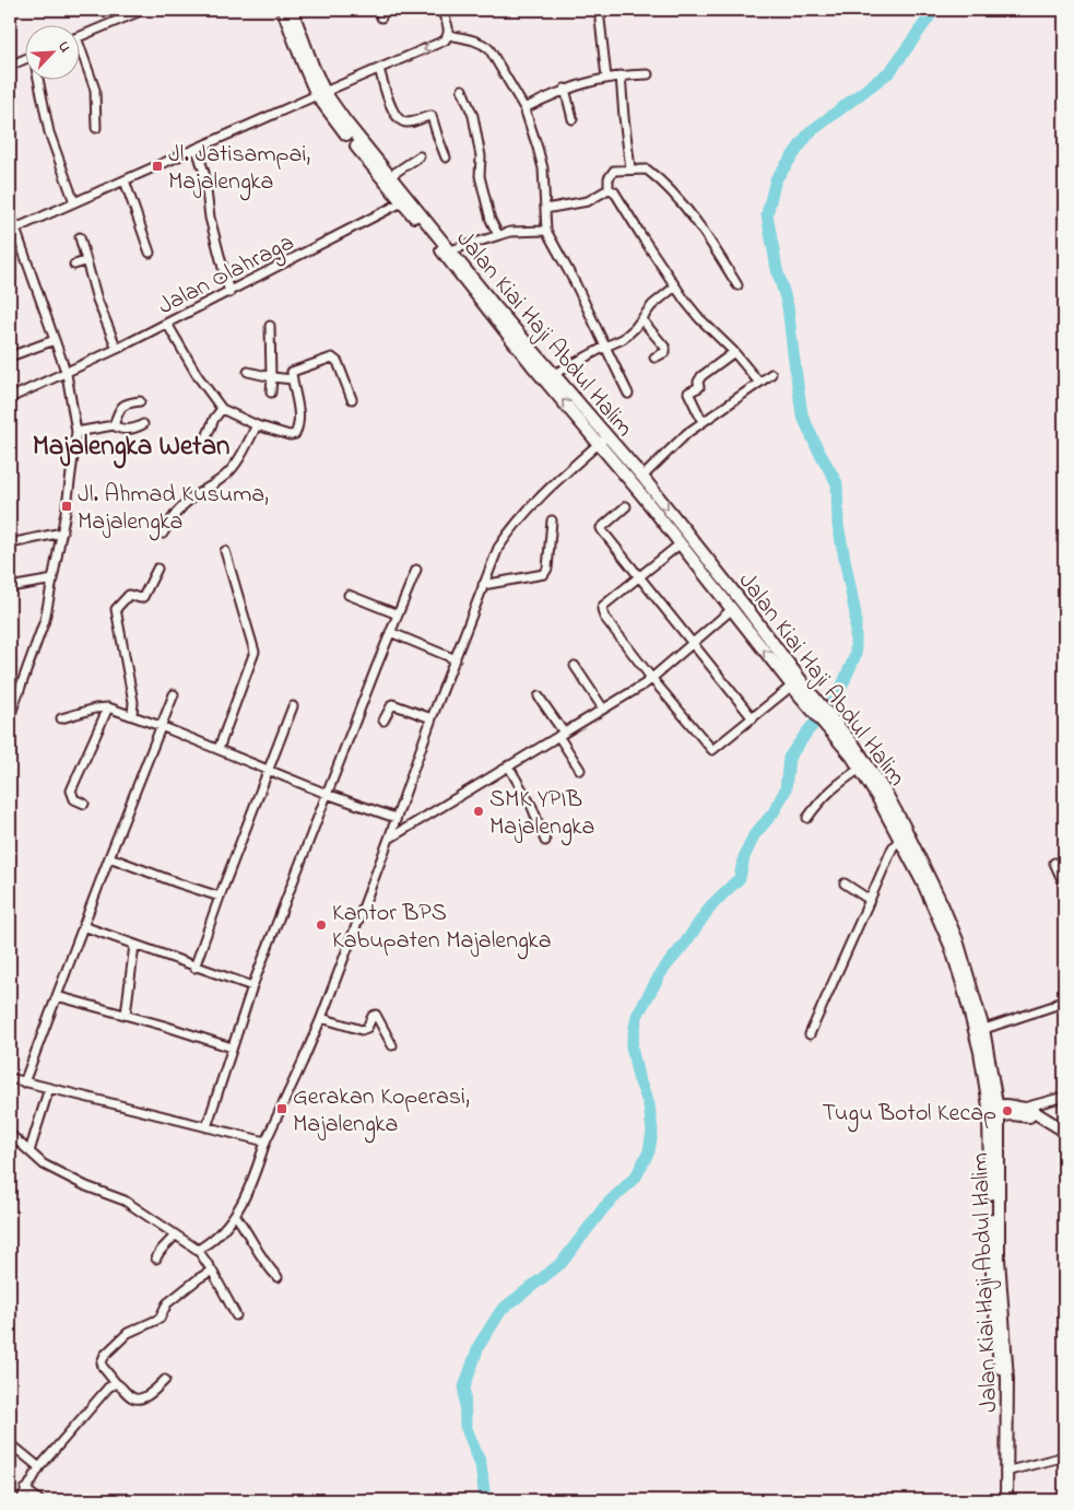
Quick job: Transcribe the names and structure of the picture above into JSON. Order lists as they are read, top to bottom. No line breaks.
{"streets":{"main road":["Jalan Kiai Haji Abdul Halim"],"street":["Jalan Olahraga"]},"crossings":[["Jalan Olahraga","Jalan Kiai Haji Abdul Halim"]],"districts":["Majalengka Wetan"],"places":{"transit":["Jl. Jatisampai, Majalengka","Jl. Ahmad Kusuma, Majalengka","Gerakan Koperasi, Majalengka"],"other":["SMK YPIB Majalengka","Kantor BPS Kabupaten Majalengka","Tugu Botol Kecap"]},"north":"top right"}
